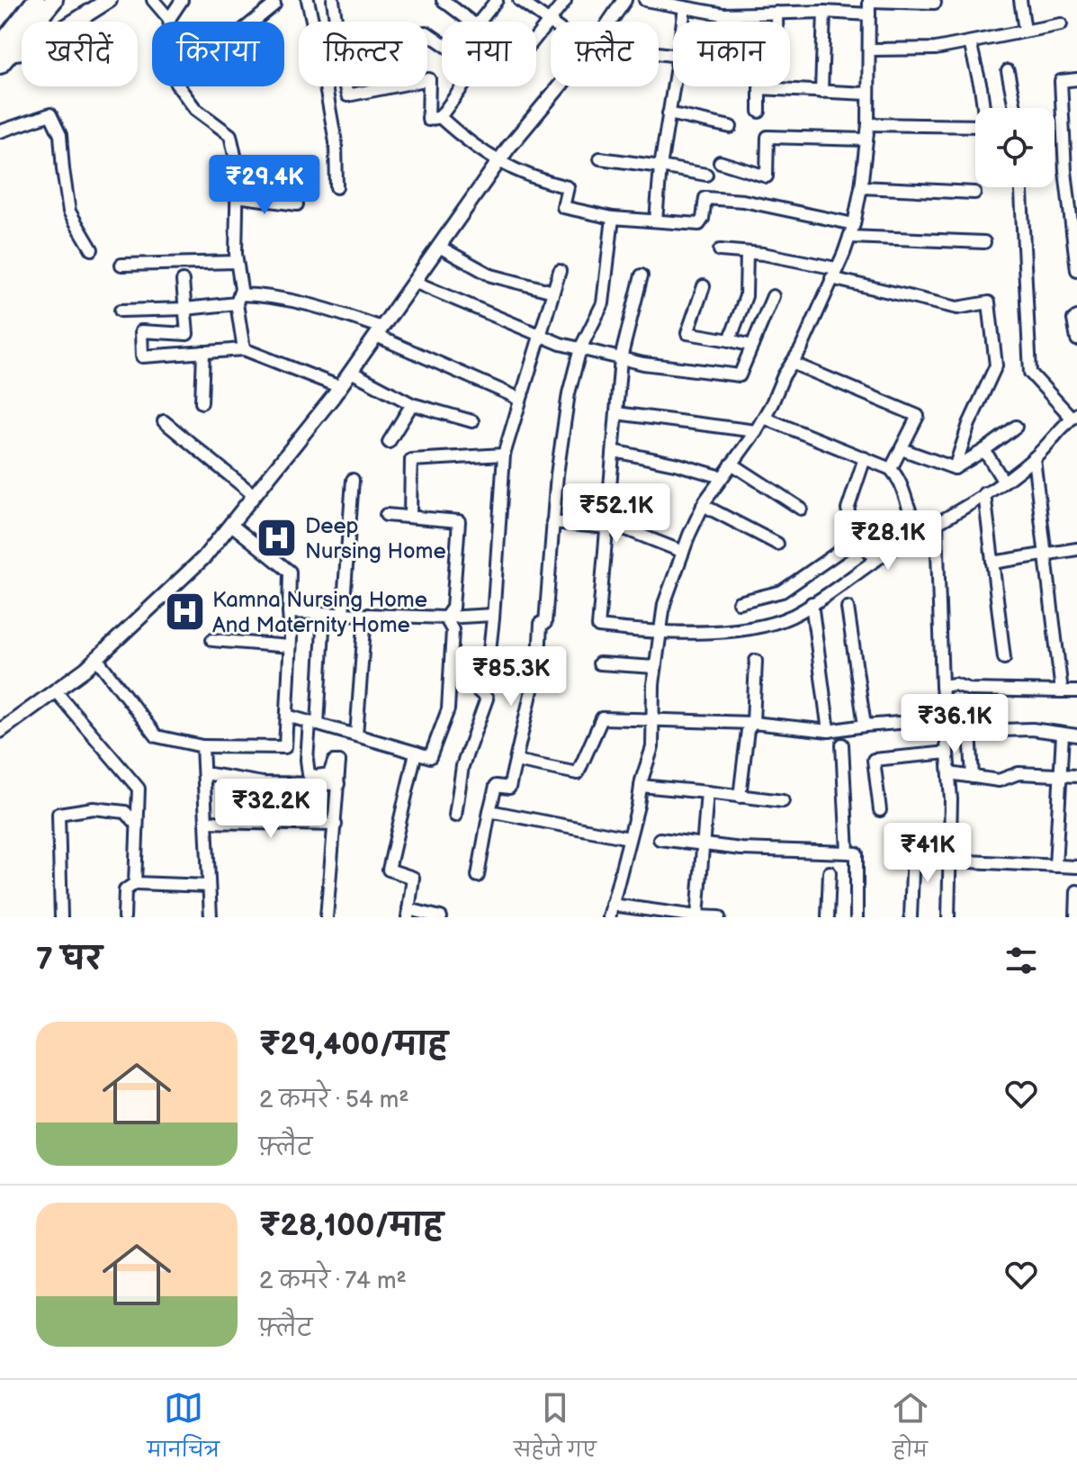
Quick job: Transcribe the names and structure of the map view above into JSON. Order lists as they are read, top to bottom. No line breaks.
{"places":{"hospital":["Deep Nursing Home","Kamna Nursing Home And Maternity Home"]},"page":{"chip":["खरीदें","किराया","फ़िल्टर","नया","फ़्लैट","मकान"],"price":["₹29.4K","₹52.1K","₹28.1K","₹85.3K","₹36.1K","₹32.2K","₹41K"],"heading":"7 घर","list":[{"name":"₹29,400/माह","note":"2 कमरे · 54 m² · फ़्लैट"},{"name":"₹28,100/माह","note":"2 कमरे · 74 m² · फ़्लैट"}],"tabs":["मानचित्र","सहेजे गए","होम"]}}
